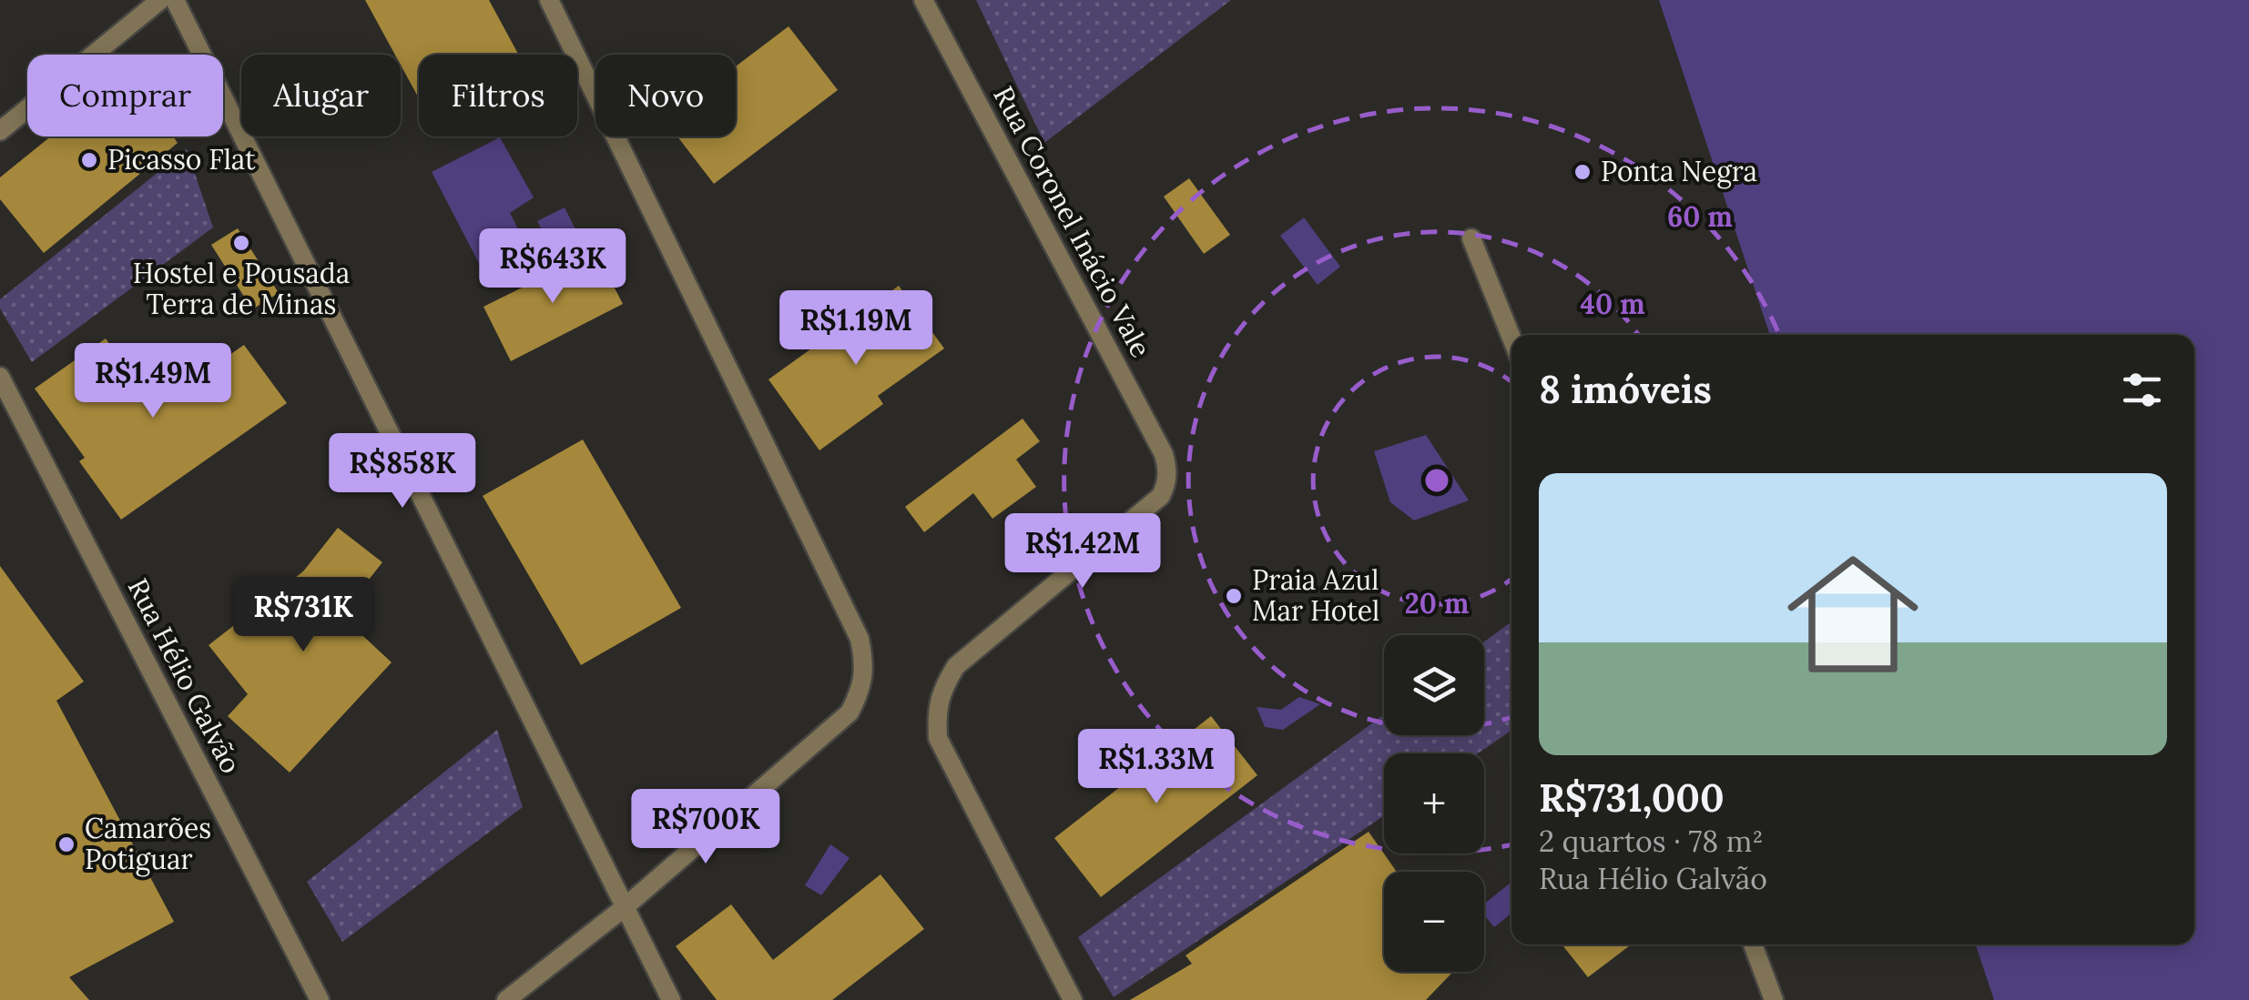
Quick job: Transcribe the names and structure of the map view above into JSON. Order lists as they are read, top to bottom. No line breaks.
{"streets":{"street":["Rua Coronel Inácio Vale","Rua Hélio Galvão"]},"places":["Picasso Flat","Ponta Negra","Hostel e Pousada Terra de Minas","Praia Azul Mar Hotel","Camarões Potiguar"],"page":{"chip":["Comprar","Alugar","Filtros","Novo"],"price":["R$643K","R$1.19M","R$1.49M","R$858K","R$1.42M","R$731K","R$1.33M","R$700K"],"heading":"8 imóveis","list":[{"name":"R$731,000","note":"2 quartos · 78 m² · Rua Hélio Galvão"}],"map_buttons":["+","−"]},"rings":["60 m","40 m","20 m"]}
